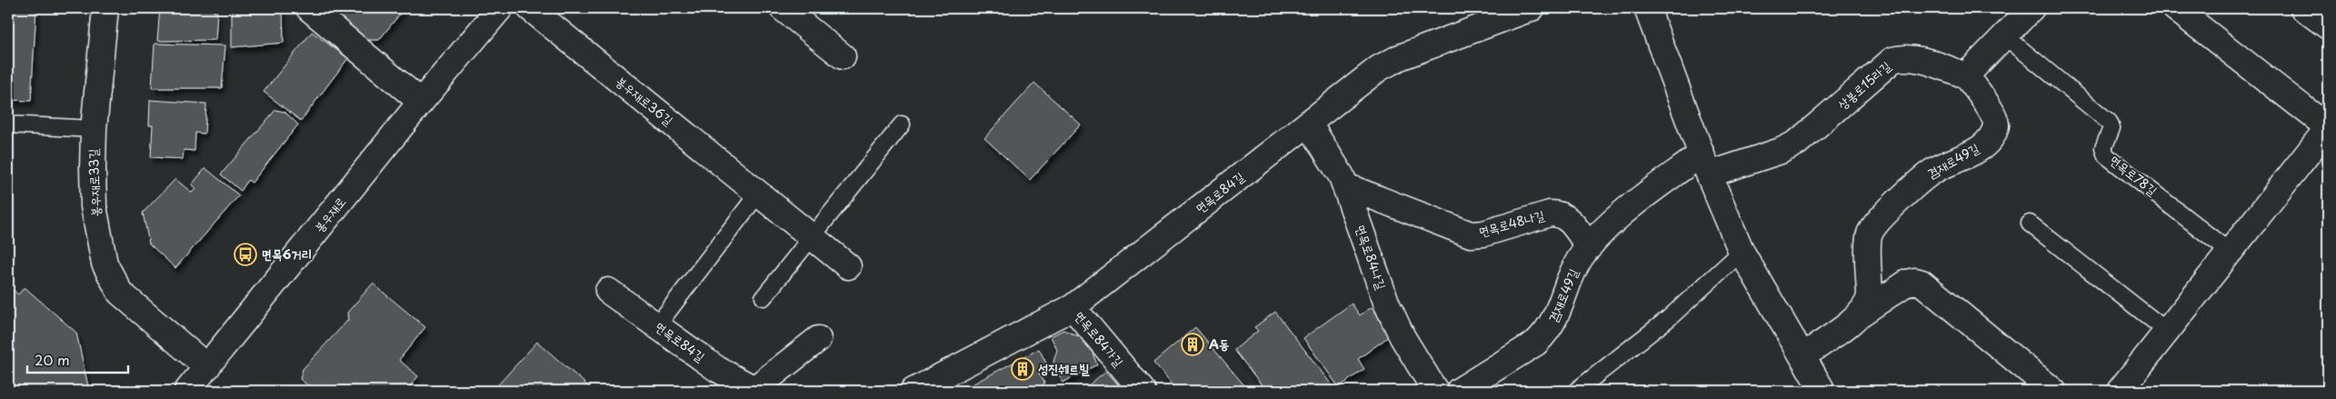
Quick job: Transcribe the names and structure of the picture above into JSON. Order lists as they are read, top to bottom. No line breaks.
{"streets":{"street":["상봉로15라길","봉우재로36길","겸재로49길","봉우재로33길","면목로84길","봉우재로","면목로48나길","면목로84나길","면목로84가길"],"lane":["면목로78길"]},"crossings":[["상봉로15라길","겸재로49길"],["겸재로49길","면목로48나길"],["봉우재로33길","봉우재로"],["면목로84길","면목로84나길"],["면목로84길","면목로84가길"],["면목로48나길","면목로84나길"]],"places":{"bus stop":["면목6거리"],"building":["A동","성진쉐르빌"]},"scale_bar":"20 m"}
